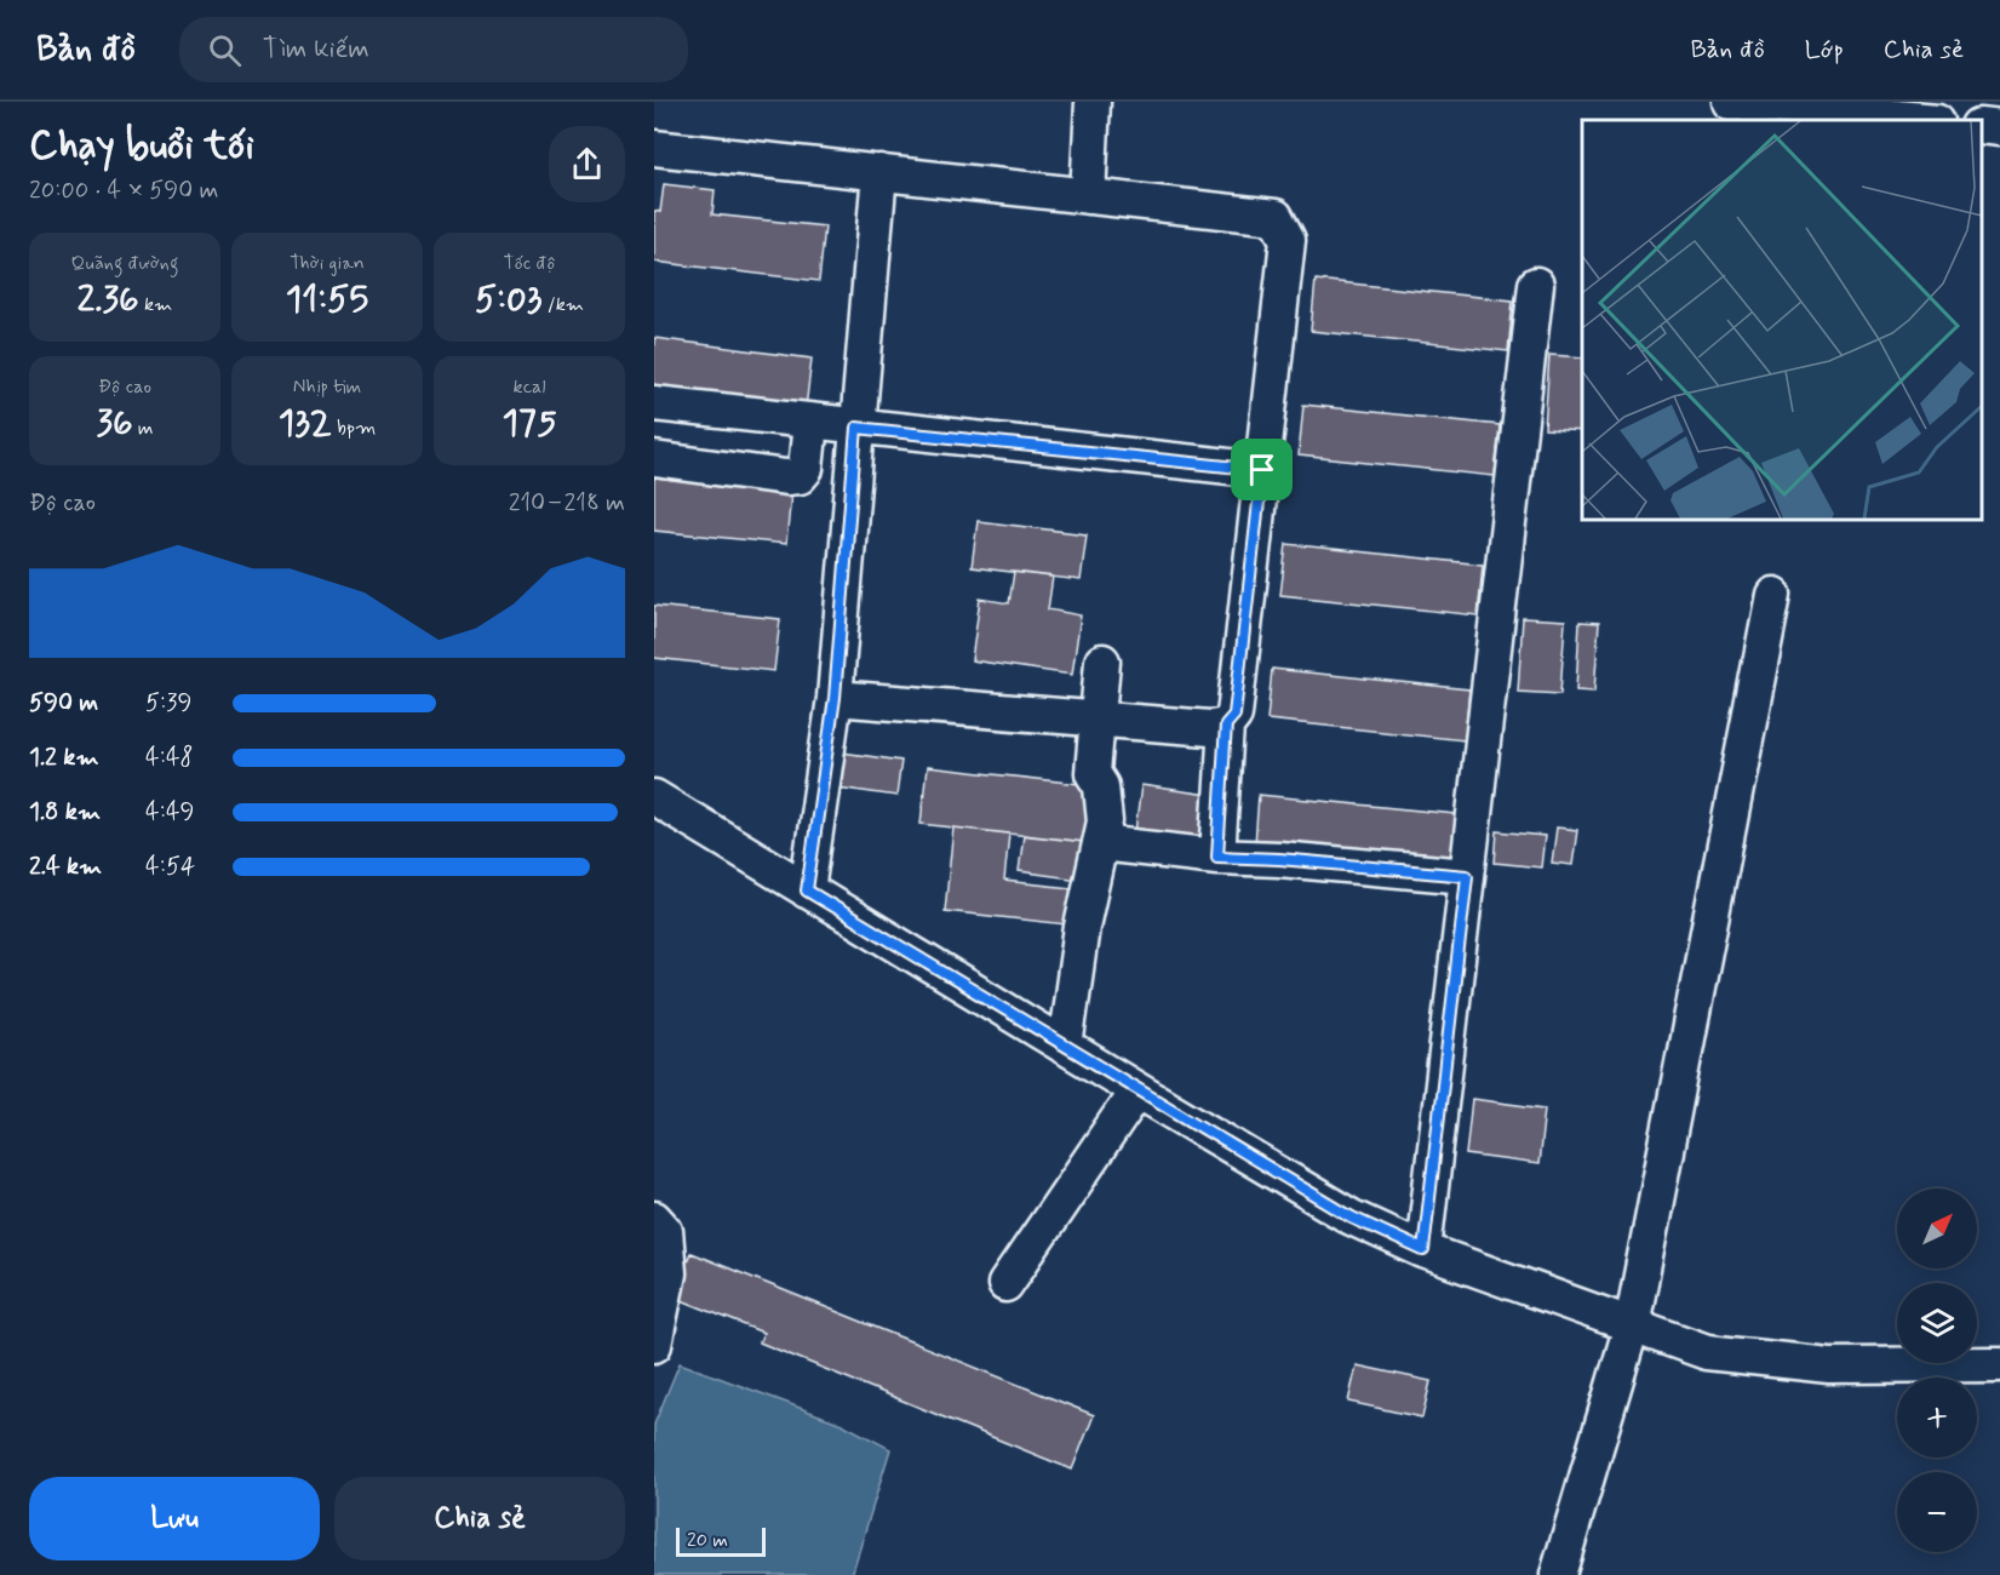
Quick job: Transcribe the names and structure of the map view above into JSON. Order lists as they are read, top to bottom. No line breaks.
{"scale_bar":"20 m","north":"top right","page":{"header":"Bản đồ","search":"Tìm kiếm","nav":["Bản đồ","Lớp","Chia sẻ"],"heading":["Chạy buổi tối","20:00 · 4 × 590 m"],"stats":[["Quãng đường","2.36 km"],["Thời gian","11:55"],["Tốc độ","5:03 /km"],["Độ cao","36 m"],["Nhịp tim","132 bpm"],["kcal","175"]],"chart":["Độ cao","210–218 m"],"list":[{"name":"590 m","note":"5:39"},{"name":"1.2 km","note":"4:48"},{"name":"1.8 km","note":"4:49"},{"name":"2.4 km","note":"4:54"}],"map_buttons":["+","−"],"buttons":["Lưu","Chia sẻ"],"scale":"20 m"}}
